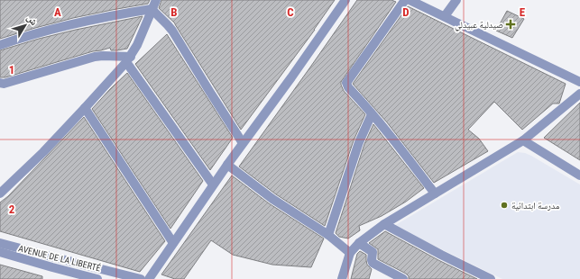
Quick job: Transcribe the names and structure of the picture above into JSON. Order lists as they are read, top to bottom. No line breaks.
{"streets":{"street":["AVENUE DE LA LIBERTÉ"]},"places":{"health":["صيدلية عبيدلي"],"other":["مدرسة ابتدائية"]},"north":"top right","grid":{"columns":["A","B","C","D","E"],"rows":["1","2"]}}
